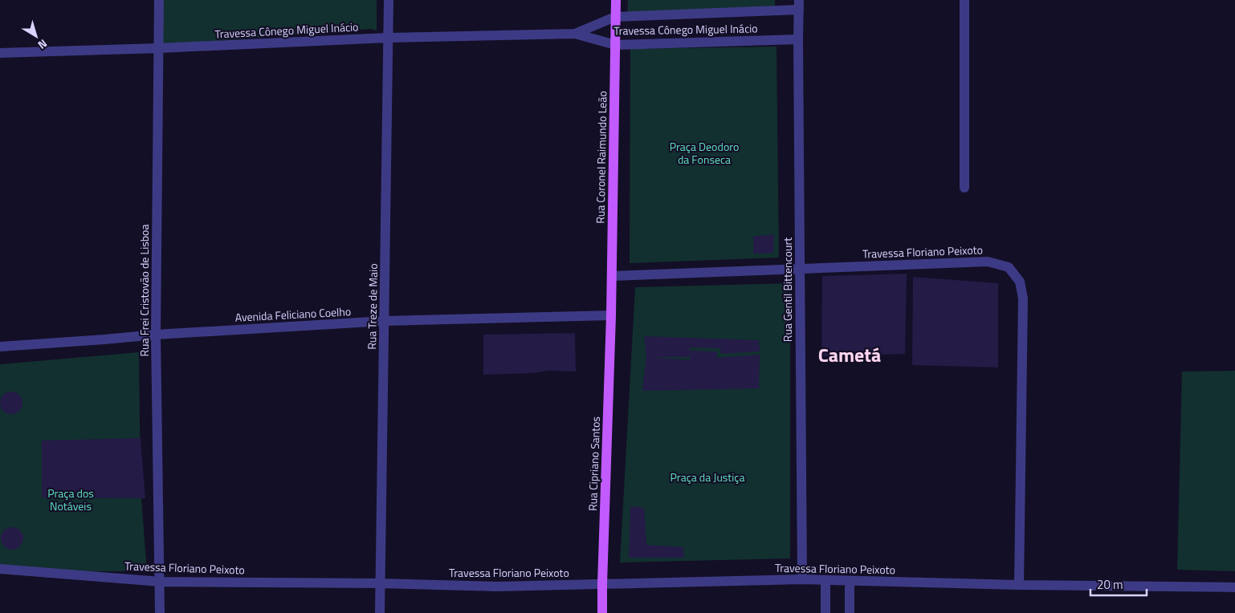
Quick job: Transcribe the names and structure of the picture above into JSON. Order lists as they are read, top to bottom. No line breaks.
{"streets":{"main road":["Rua Coronel Raimundo Leão","Rua Cipriano Santos"],"street":["Travessa Cônego Miguel Inácio","Travessa Floriano Peixoto","Rua Gentil Bittencourt","Rua Frei Cristovão de Lisboa","Rua Treze de Maio","Avenida Feliciano Coelho"]},"crossings":[["Travessa Cônego Miguel Inácio","Rua Coronel Raimundo Leão"],["Travessa Cônego Miguel Inácio","Rua Gentil Bittencourt"],["Travessa Cônego Miguel Inácio","Rua Frei Cristovão de Lisboa"],["Travessa Cônego Miguel Inácio","Rua Treze de Maio"],["Rua Coronel Raimundo Leão","Travessa Floriano Peixoto"],["Rua Coronel Raimundo Leão","Avenida Feliciano Coelho"],["Rua Coronel Raimundo Leão","Rua Cipriano Santos"],["Travessa Floriano Peixoto","Rua Gentil Bittencourt"],["Travessa Floriano Peixoto","Rua Frei Cristovão de Lisboa"],["Travessa Floriano Peixoto","Rua Treze de Maio"],["Travessa Floriano Peixoto","Rua Cipriano Santos"],["Rua Frei Cristovão de Lisboa","Avenida Feliciano Coelho"],["Rua Treze de Maio","Avenida Feliciano Coelho"],["Avenida Feliciano Coelho","Rua Cipriano Santos"]],"districts":["Cametá"],"parks":["Praça Deodoro da Fonseca","Praça da Justiça","Praça dos Notáveis"],"scale_bar":"20 m","north":"bottom right"}
